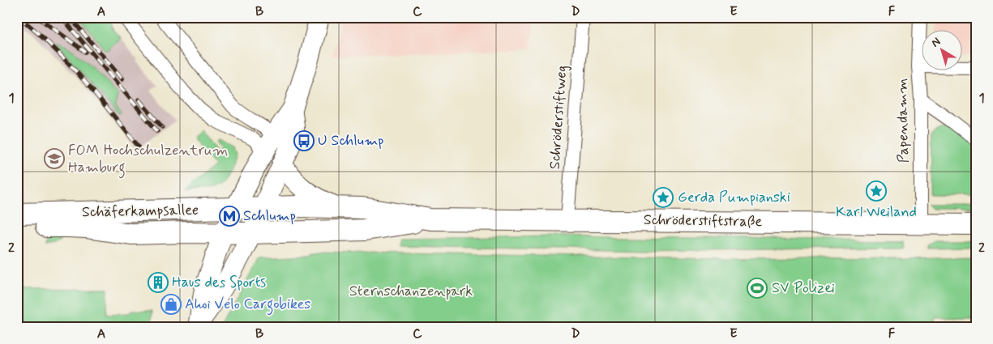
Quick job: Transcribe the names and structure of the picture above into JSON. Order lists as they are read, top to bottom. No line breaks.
{"streets":{"main road":["Schäferkampsallee","Schröderstiftstraße"],"street":["Schröderstiftweg","Papendamm"]},"crossings":[["Schröderstiftweg","Schröderstiftstraße"],["Papendamm","Schröderstiftstraße"],["Schäferkampsallee","Schröderstiftstraße"]],"parks":["Sternschanzenpark"],"places":{"bus stop":["U Schlump"],"school or university":["FOM Hochschulzentrum Hamburg"],"place":["Karl Weiland","Gerda Pumpianski"],"metro station":["Schlump"],"building":["Haus des Sports"],"sports":["SV Polizei"],"shop":["Ahoi Velo Cargobikes"]},"north":"top left","grid":{"columns":["A","B","C","D","E","F"],"rows":["1","2"]}}
